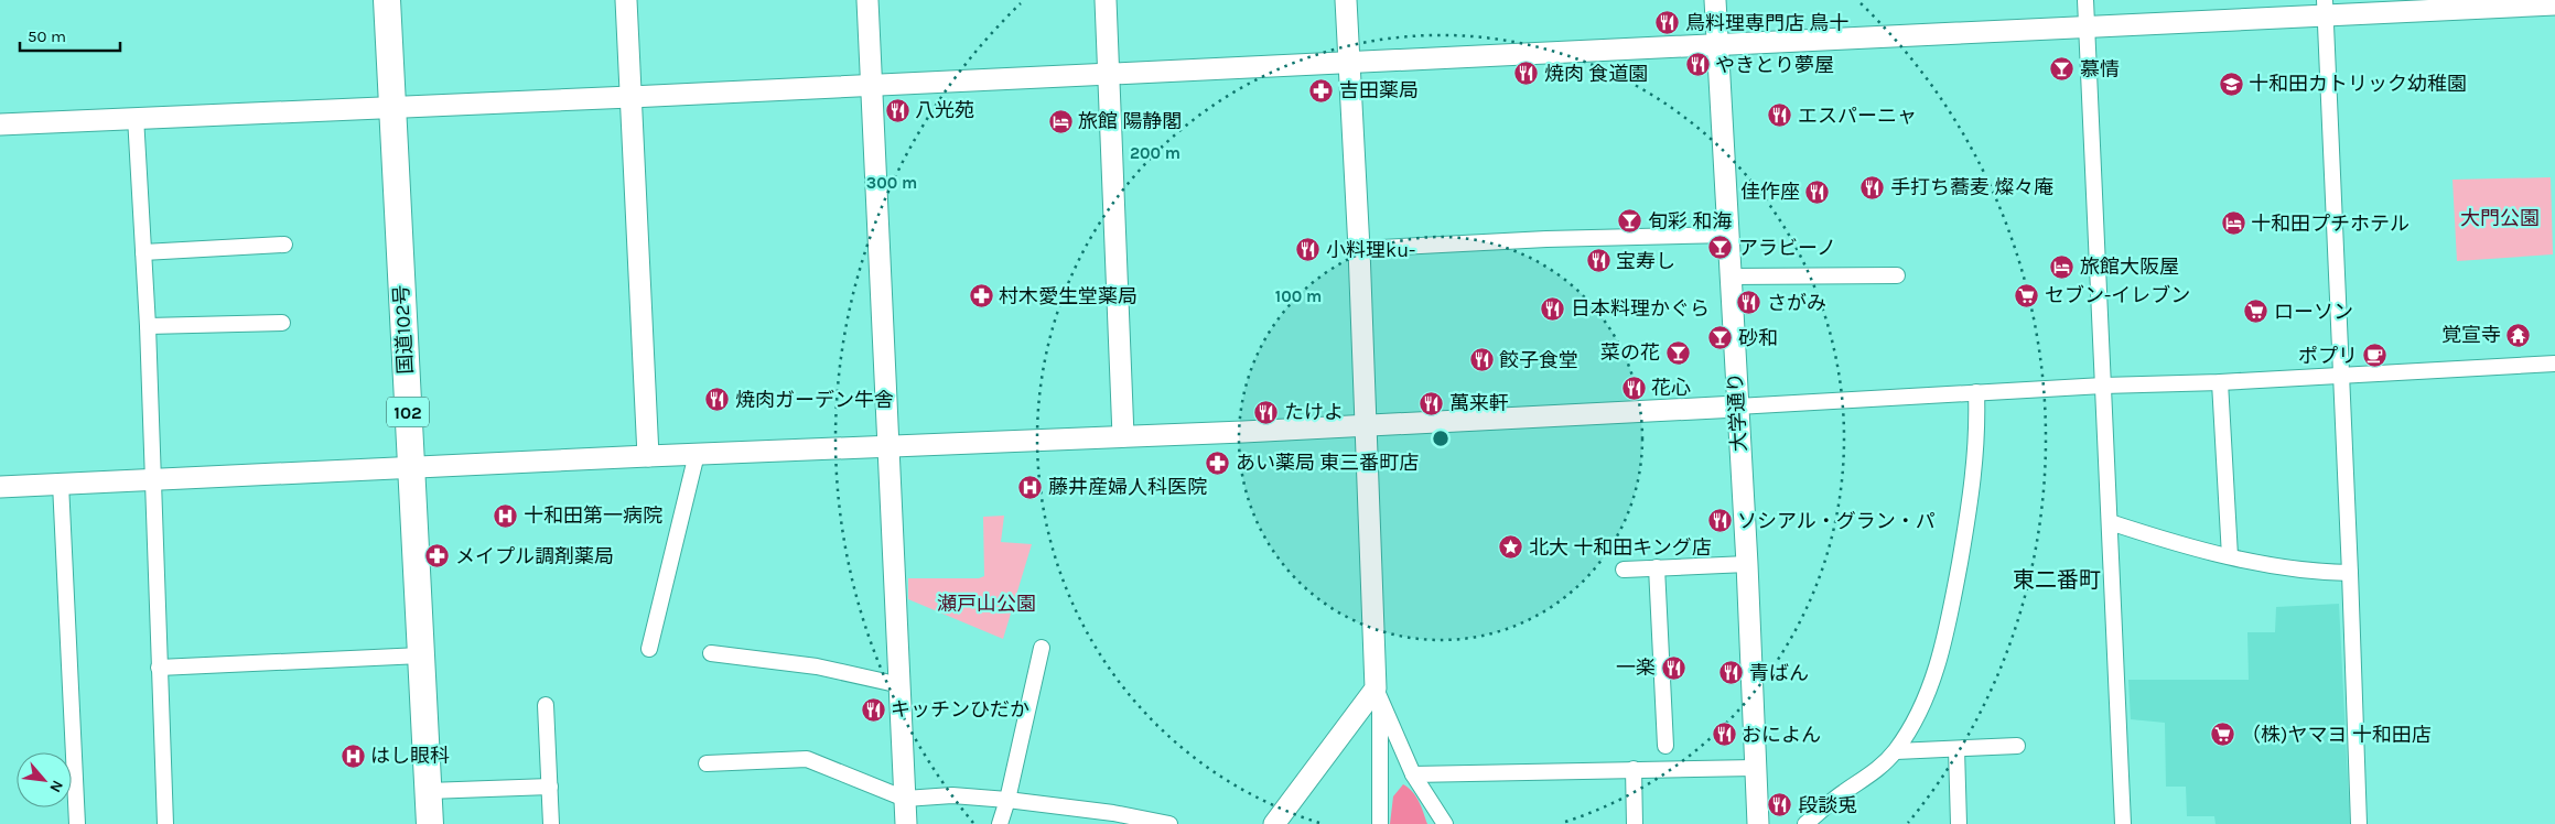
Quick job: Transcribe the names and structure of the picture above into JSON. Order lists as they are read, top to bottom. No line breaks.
{"streets":{"highway":["国道102号","102"],"street":["大学通り"]},"districts":["東二番町"],"parks":["大門公園","瀬戸山公園"],"places":{"restaurant":["鳥料理専門店 鳥十","やきとり夢屋","焼肉 食道園","八光苑","エスパーニャ","手打ち蕎麦 燦々庵","佳作座","小料理ku-","宝寿し","さがみ","日本料理かぐら","餃子食堂","花心","焼肉ガーデン牛舎","萬来軒","たけよ","ソシアル・グラン・パ","一楽","青ばん","キッチンひだか","おによん","段談兎"],"bar":["慕情","旬彩 和海","アラビーノ","砂和","菜の花"],"school or university":["十和田カトリック幼稚園"],"pharmacy":["吉田薬局","村木愛生堂薬局","あい薬局 東三番町店","メイプル調剤薬局"],"hotel":["旅館 陽静閣","十和田プチホテル","旅館大阪屋"],"supermarket":["セブン-イレブン","ローソン","（株)ヤマヨ 十和田店"],"temple":["覚宣寺"],"cafe":["ポプリ"],"hospital":["藤井産婦人科医院","十和田第一病院","はし眼科"],"place":["北大 十和田キング店"]},"scale_bar":"50 m","north":"bottom right","rings":["200 m","300 m","100 m"]}
